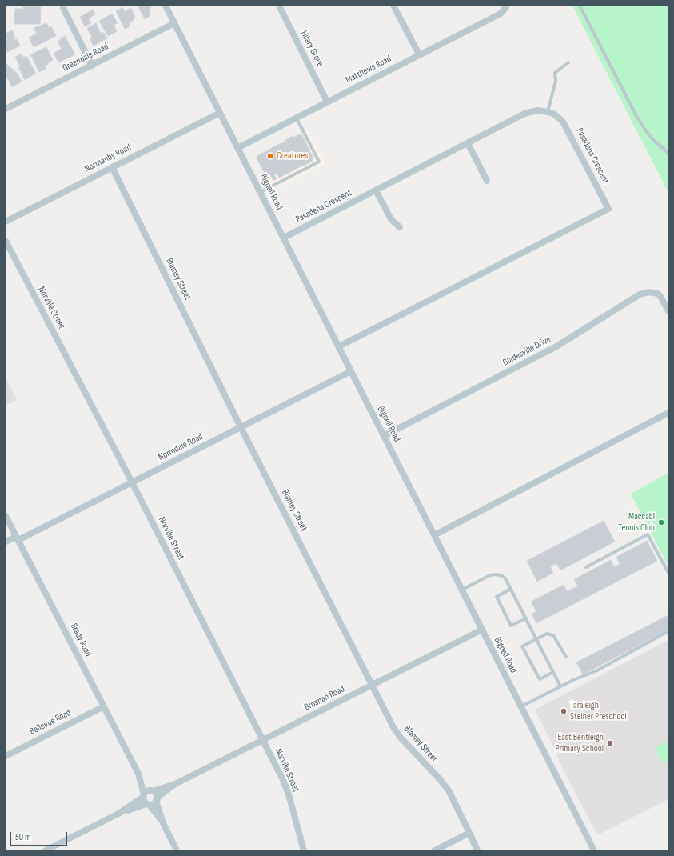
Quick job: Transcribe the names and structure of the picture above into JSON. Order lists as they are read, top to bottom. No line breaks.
{"streets":{"street":["Hilary Grove","Greendale Road","Matthews Road","Pasadena Crescent","Normanby Road","Bignell Road","Blamey Street","Norville Street","Gladesville Drive","Normdale Road","Brady Road","Brosnan Road","Bellevue Road"]},"crossings":[["Hilary Grove","Matthews Road"],["Greendale Road","Bignell Road"],["Matthews Road","Bignell Road"],["Pasadena Crescent","Bignell Road"],["Normanby Road","Bignell Road"],["Normanby Road","Blamey Street"],["Bignell Road","Gladesville Drive"],["Bignell Road","Normdale Road"],["Bignell Road","Brosnan Road"],["Blamey Street","Normdale Road"],["Blamey Street","Brosnan Road"],["Norville Street","Normdale Road"],["Norville Street","Brosnan Road"],["Normdale Road","Brady Road"],["Brady Road","Brosnan Road"],["Brady Road","Bellevue Road"]],"places":["Creatures","Maccabi Tennis Club","Taraleigh Steiner Preschool","East Bentleigh Primary School"],"scale_bar":"50 m"}
